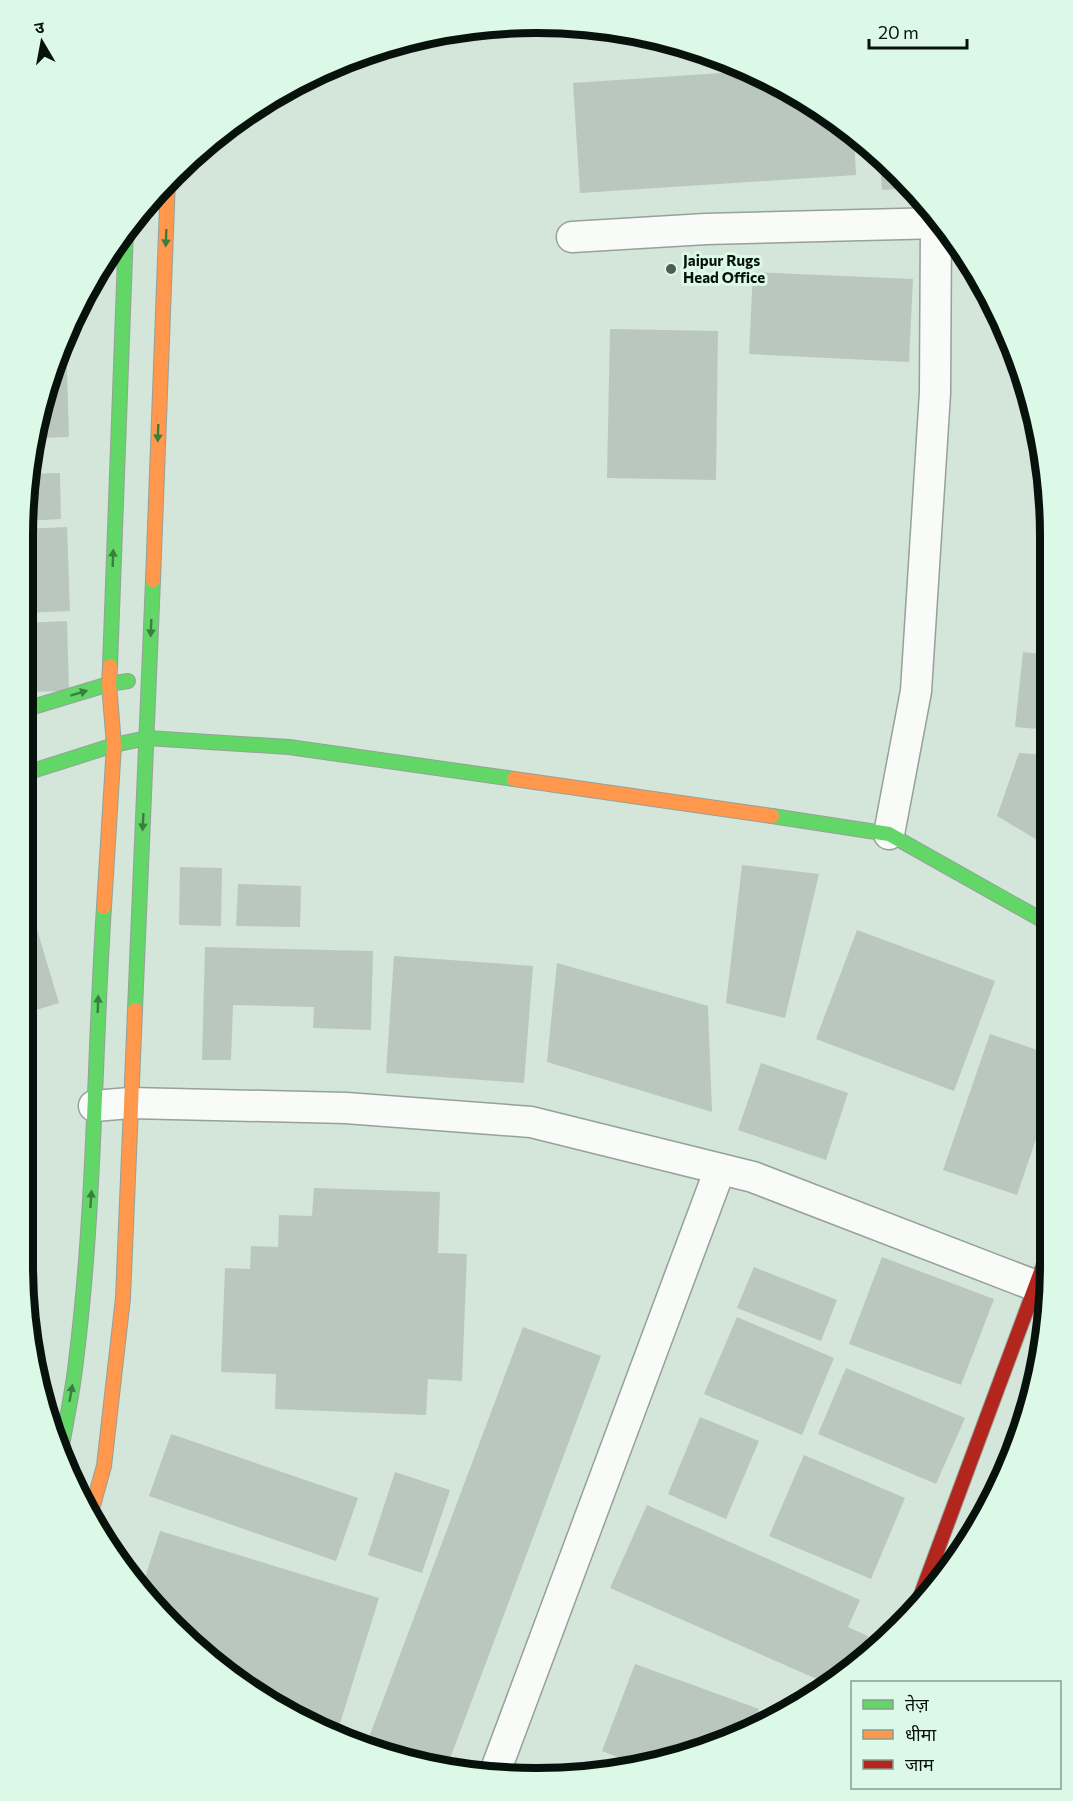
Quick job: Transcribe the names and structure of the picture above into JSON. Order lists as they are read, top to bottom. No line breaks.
{"places":["Jaipur Rugs Head Office"],"legend":["तेज़","धीमा","जाम"],"scale_bar":"20 m","north":"top"}
